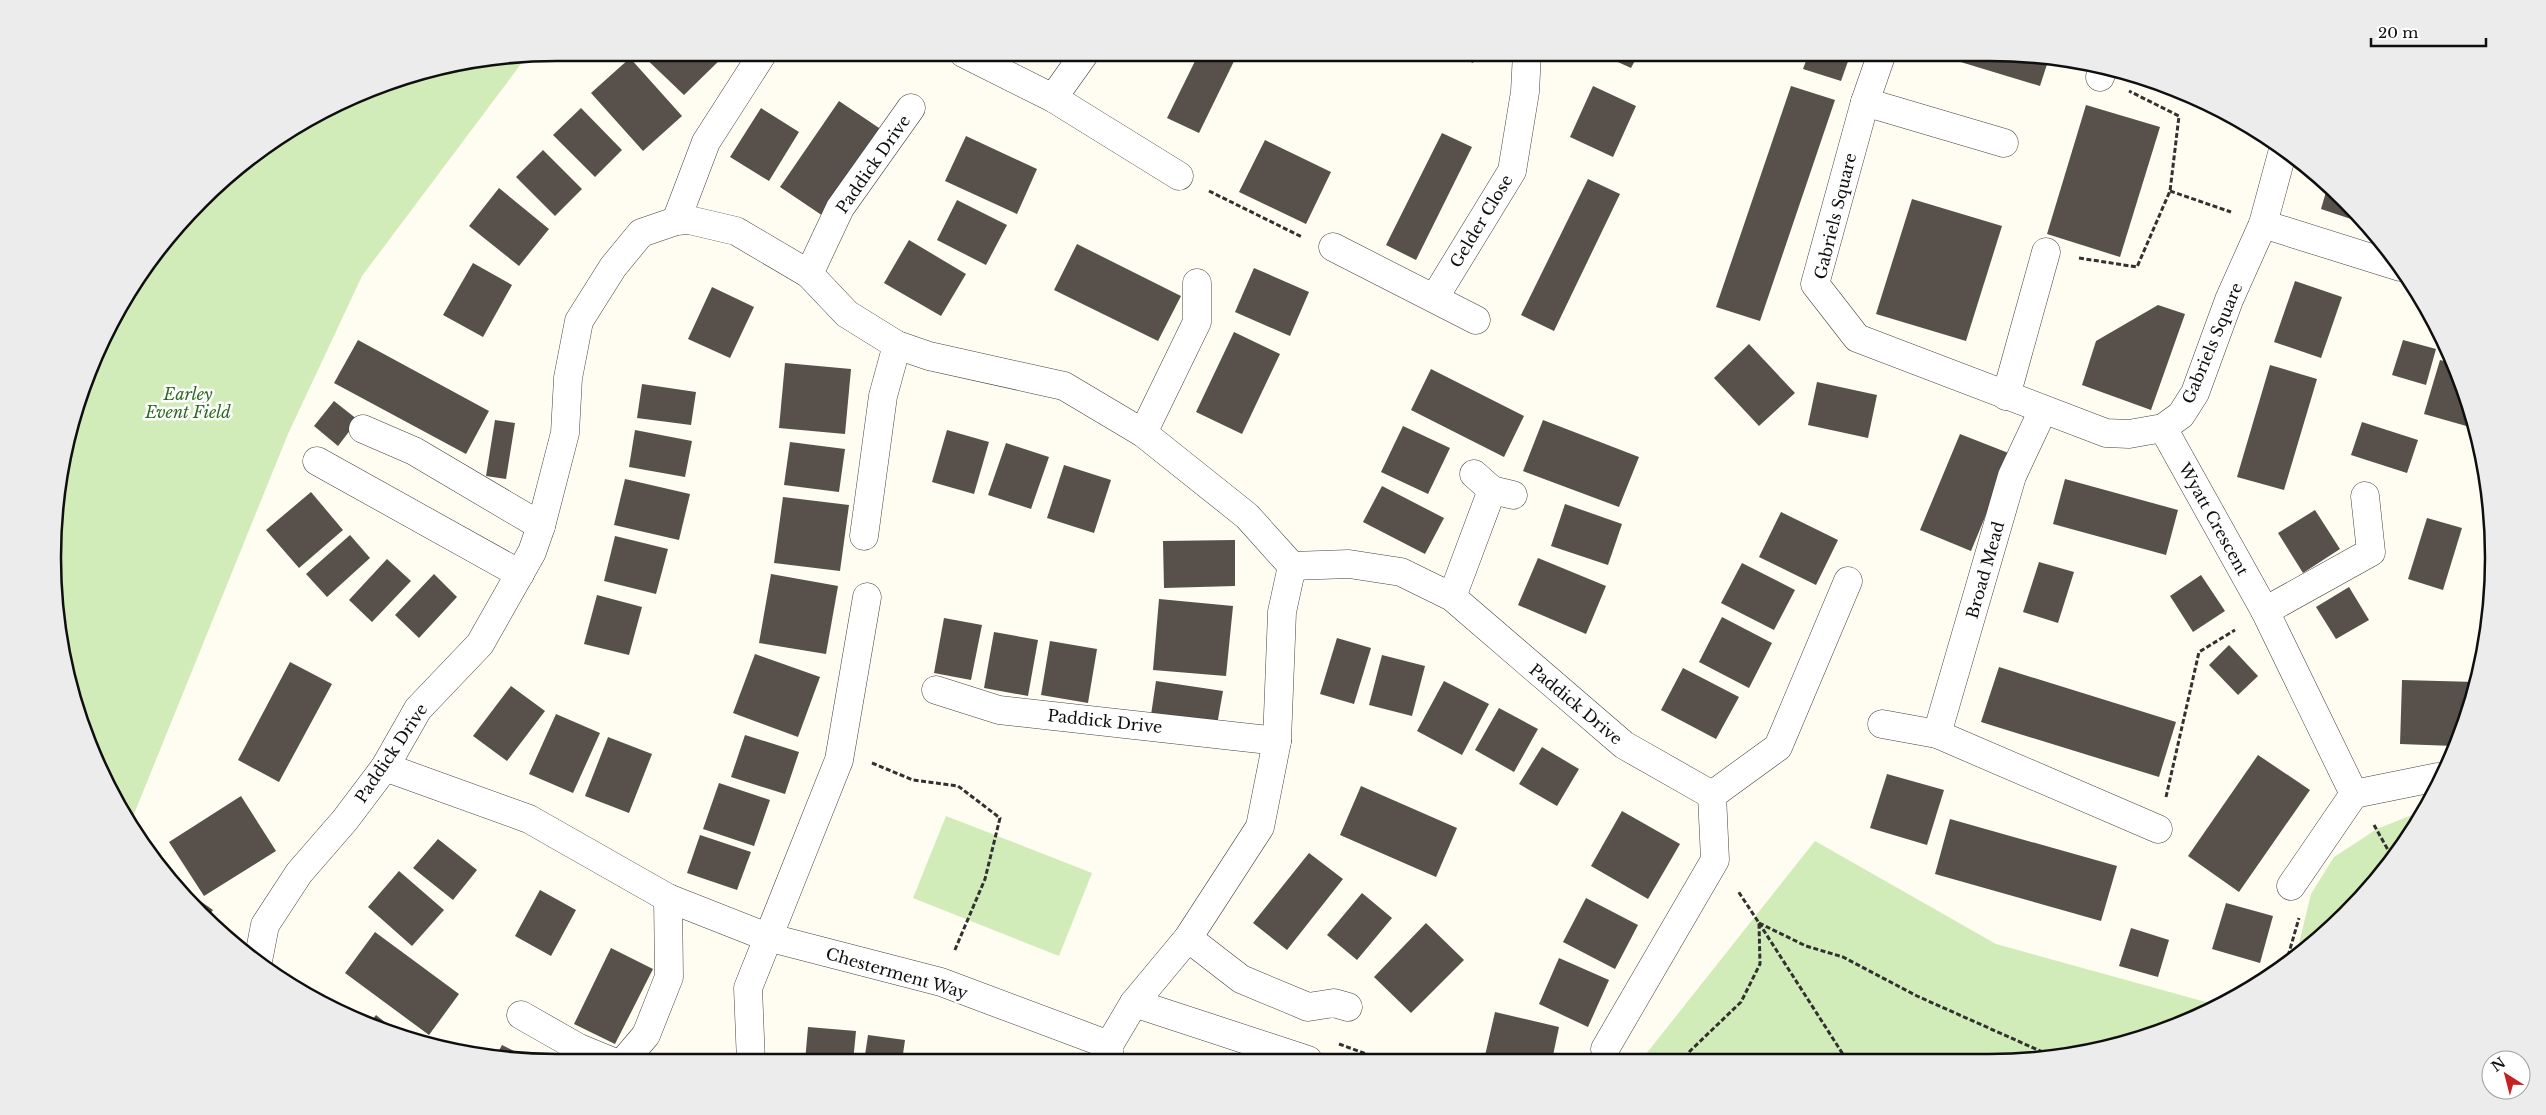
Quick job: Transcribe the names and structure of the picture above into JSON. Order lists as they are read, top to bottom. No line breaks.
{"streets":{"street":["Paddick Drive","Gabriels Square","Gelder Close","Wyatt Crescent","Broad Mead","Chesterment Way"]},"crossings":[["Paddick Drive","Chesterment Way"],["Gabriels Square","Wyatt Crescent"],["Gabriels Square","Broad Mead"]],"parks":["Earley Event Field"],"scale_bar":"20 m","north":"top left"}
